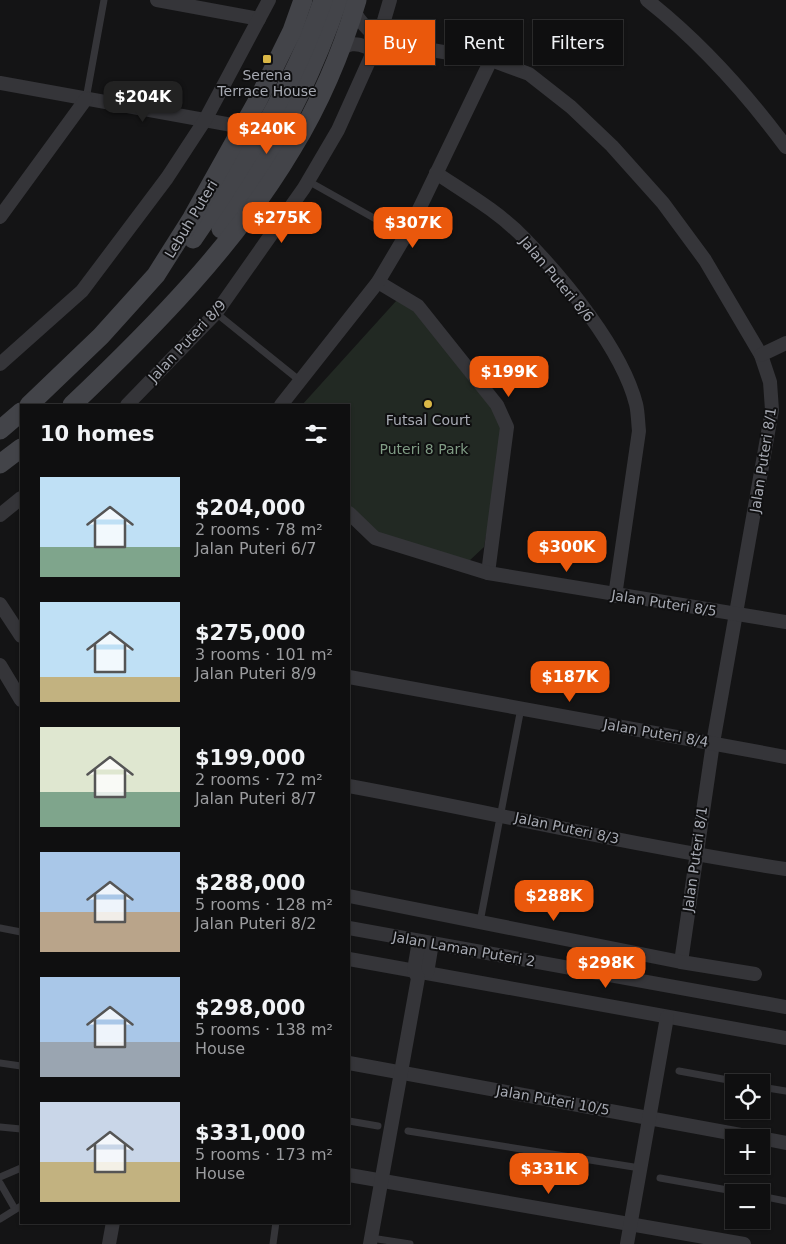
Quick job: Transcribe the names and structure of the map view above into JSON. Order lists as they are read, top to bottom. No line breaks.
{"streets":{"main road":["Lebuh Puteri"],"street":["Jalan Puteri 8/6","Jalan Puteri 8/9","Jalan Puteri 8/1","Jalan Puteri 8/5","Jalan Puteri 8/4","Jalan Puteri 8/3","Jalan Laman Puteri 2","Jalan Puteri 10/5"]},"crossings":[["Lebuh Puteri","Jalan Puteri 8/1"],["Jalan Puteri 8/6","Jalan Puteri 8/5"],["Jalan Puteri 8/1","Jalan Puteri 8/5"],["Jalan Puteri 8/1","Jalan Puteri 8/4"],["Jalan Puteri 8/1","Jalan Puteri 8/3"]],"parks":["Puteri 8 Park"],"places":{"transit":["Serena Terrace House"],"other":["Futsal Court"]},"page":{"chip":["Buy","Rent","Filters"],"price":["$204K","$240K","$275K","$307K","$199K","$300K","$187K","$288K","$298K","$331K"],"heading":"10 homes","list":[{"name":"$204,000","note":"2 rooms · 78 m² · Jalan Puteri 6/7"},{"name":"$275,000","note":"3 rooms · 101 m² · Jalan Puteri 8/9"},{"name":"$199,000","note":"2 rooms · 72 m² · Jalan Puteri 8/7"},{"name":"$288,000","note":"5 rooms · 128 m² · Jalan Puteri 8/2"},{"name":"$298,000","note":"5 rooms · 138 m² · House"},{"name":"$331,000","note":"5 rooms · 173 m² · House"}],"map_buttons":["+","−"]}}
